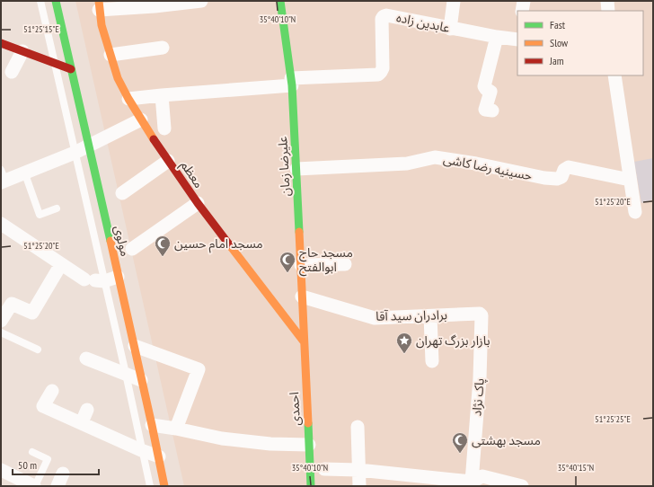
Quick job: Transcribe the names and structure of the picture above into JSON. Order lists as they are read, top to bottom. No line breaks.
{"streets":{"street":["عابدین زاده","علیرضا زمان","حسینیه رضا کاشی","معظم","مولوی","برادران سید آقا","پاک نژاد","احمدی"]},"crossings":[["عابدین زاده","علیرضا زمان"],["علیرضا زمان","حسینیه رضا کاشی"],["علیرضا زمان","برادران سید آقا"],["علیرضا زمان","احمدی"],["معظم","احمدی"],["برادران سید آقا","پاک نژاد"]],"places":{"mosque":["مسجد امام حسین","مسجد حاج ابوالفتح","مسجد بهشتی"],"place":["بازار بزرگ تهران"]},"legend":["Fast","Slow","Jam"],"scale_bar":"50 m","coordinates":["35°40'10\"N","51°25'15\"E","51°25'20\"E","51°25'25\"E","35°40'15\"N"]}
